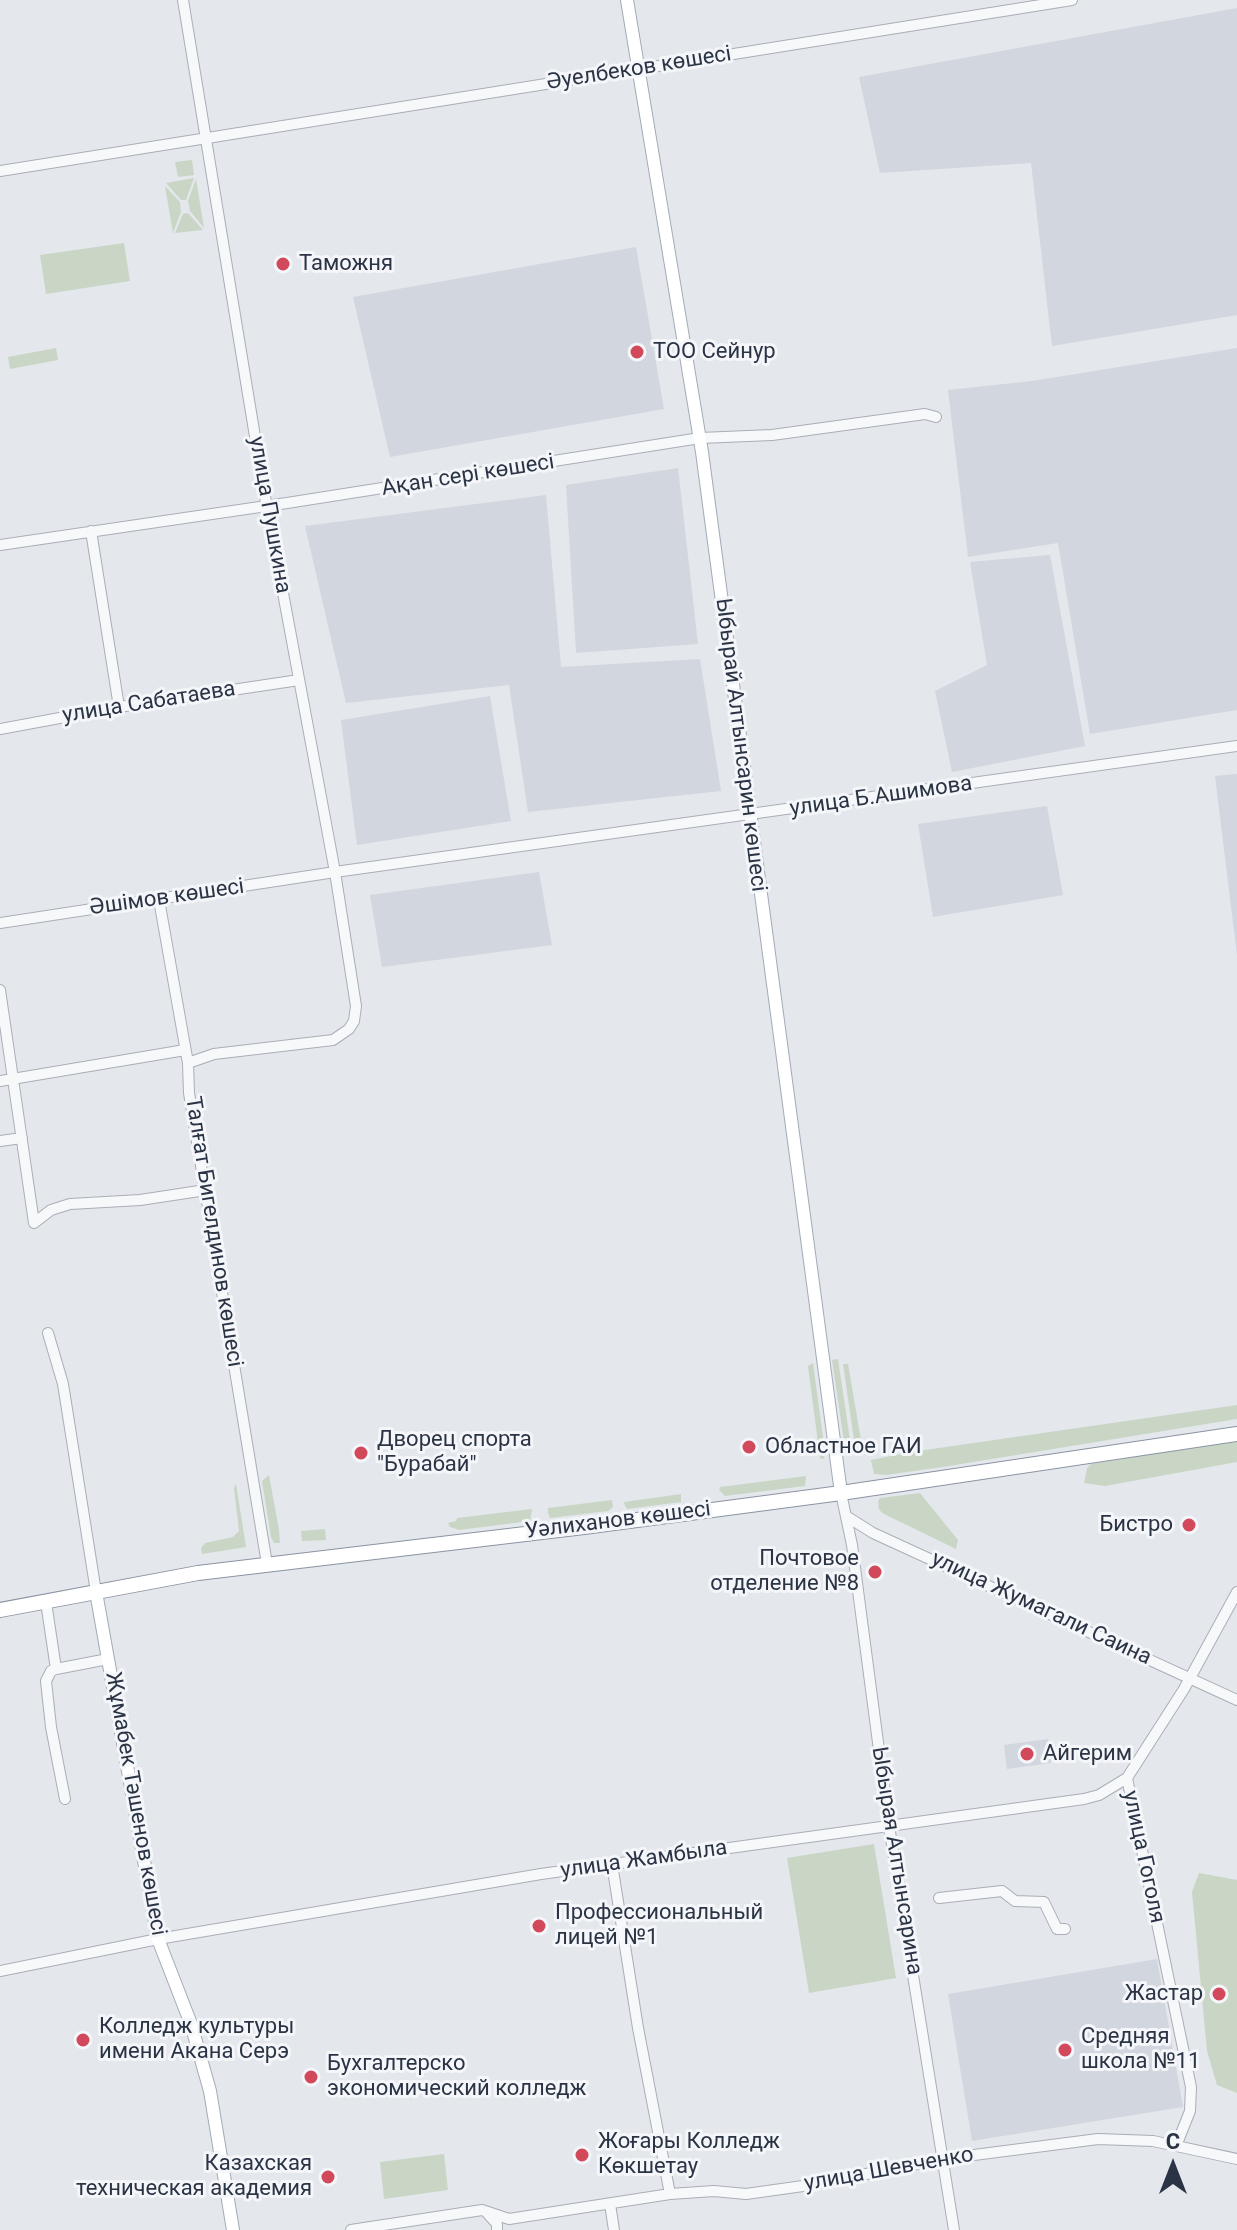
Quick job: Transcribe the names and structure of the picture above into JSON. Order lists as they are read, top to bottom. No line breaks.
{"streets":{"highway":["Уәлиханов көшесі"],"main road":["Ыбырай Алтынсарин көшесі","Жұмабек Тәшенов көшесі"],"street":["Әуелбеков көшесі","Ақан сері көшесі","улица Пушкина","улица Сабатаева","улица Б.Ашимова","Әшімов көшесі","Талғат Бигелдинов көшесі","улица Жумагали Саина","улица Гоголя","улица Жамбыла","Ыбырая Алтынсарина","улица Шевченко"]},"crossings":[["Әуелбеков көшесі","улица Пушкина"],["Әуелбеков көшесі","Ыбырай Алтынсарин көшесі"],["Ақан сері көшесі","улица Пушкина"],["Ақан сері көшесі","Ыбырай Алтынсарин көшесі"],["улица Пушкина","улица Сабатаева"],["улица Пушкина","улица Б.Ашимова"],["улица Пушкина","Әшімов көшесі"],["улица Пушкина","Талғат Бигелдинов көшесі"],["Ыбырай Алтынсарин көшесі","улица Б.Ашимова"],["Ыбырай Алтынсарин көшесі","Уәлиханов көшесі"],["Ыбырай Алтынсарин көшесі","Ыбырая Алтынсарина"],["улица Б.Ашимова","Әшімов көшесі"],["Әшімов көшесі","Талғат Бигелдинов көшесі"],["Талғат Бигелдинов көшесі","Уәлиханов көшесі"],["Уәлиханов көшесі","Жұмабек Тәшенов көшесі"],["Уәлиханов көшесі","Ыбырая Алтынсарина"],["улица Жумагали Саина","улица Гоголя"],["улица Жумагали Саина","Ыбырая Алтынсарина"],["Жұмабек Тәшенов көшесі","улица Жамбыла"],["улица Гоголя","улица Жамбыла"],["улица Гоголя","улица Шевченко"],["улица Жамбыла","Ыбырая Алтынсарина"],["Ыбырая Алтынсарина","улица Шевченко"]],"places":["Таможня","ТОО Сейнур","Областное ГАИ","Дворец спорта \"Бурабай\"","Бистро","Почтовое отделение №8","Айгерим","Профессиональный лицей №1","Жастар","Колледж культуры имени Акана Серэ","Средняя школа №11","Бухгалтерско экономический колледж","Жоғары Колледж Көкшетау","Казахская техническая академия"],"north":"top"}
